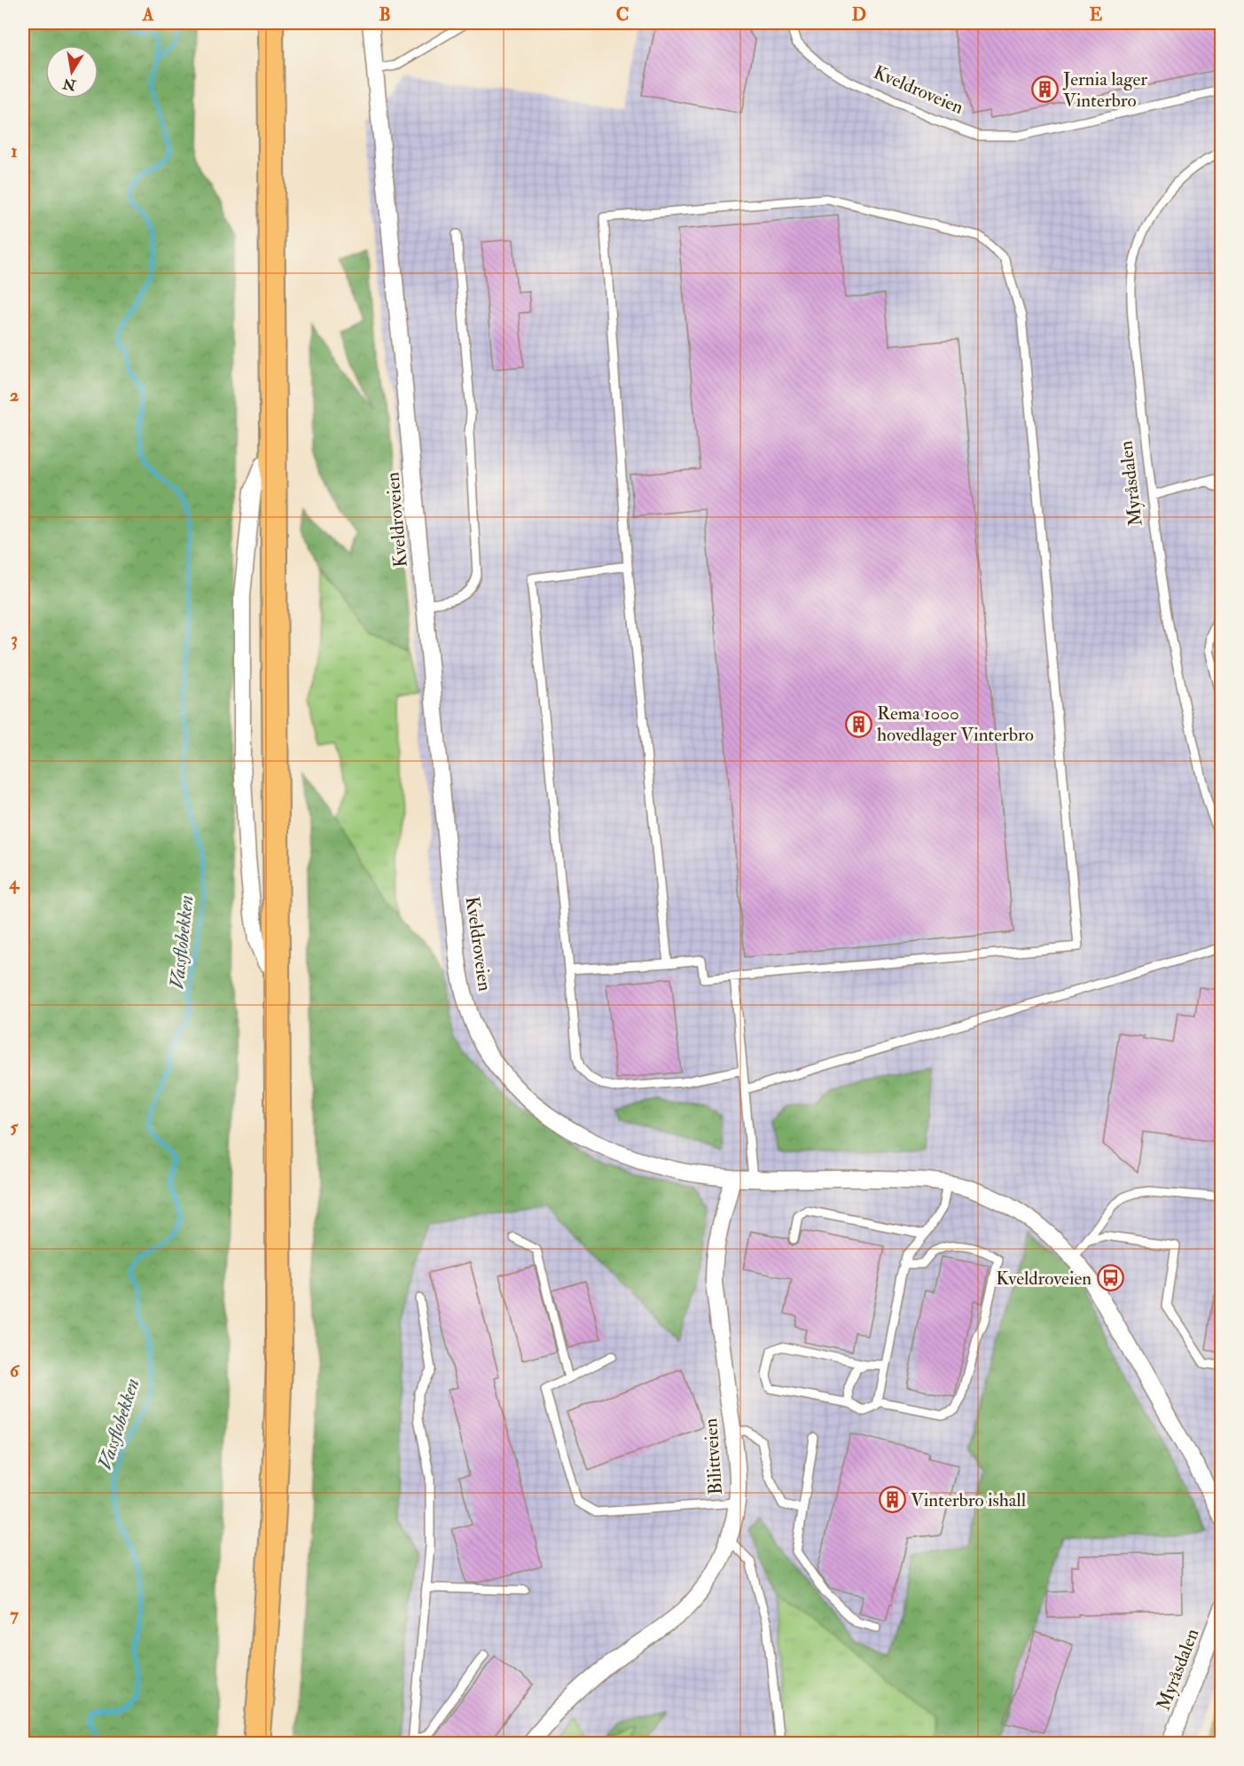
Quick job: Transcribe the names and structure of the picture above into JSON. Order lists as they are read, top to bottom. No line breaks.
{"streets":{"street":["Kveldroveien","Myråsdalen","Bilittveien"]},"crossings":[["Kveldroveien","Bilittveien"]],"water":["Vassflobekken"],"places":{"building":["Jernia lager Vinterbro","Rema 1000 hovedlager Vinterbro","Vinterbro ishall"],"bus stop":["Kveldroveien"]},"north":"bottom","grid":{"columns":["A","B","C","D","E"],"rows":["1","2","3","4","5","6","7"]}}
